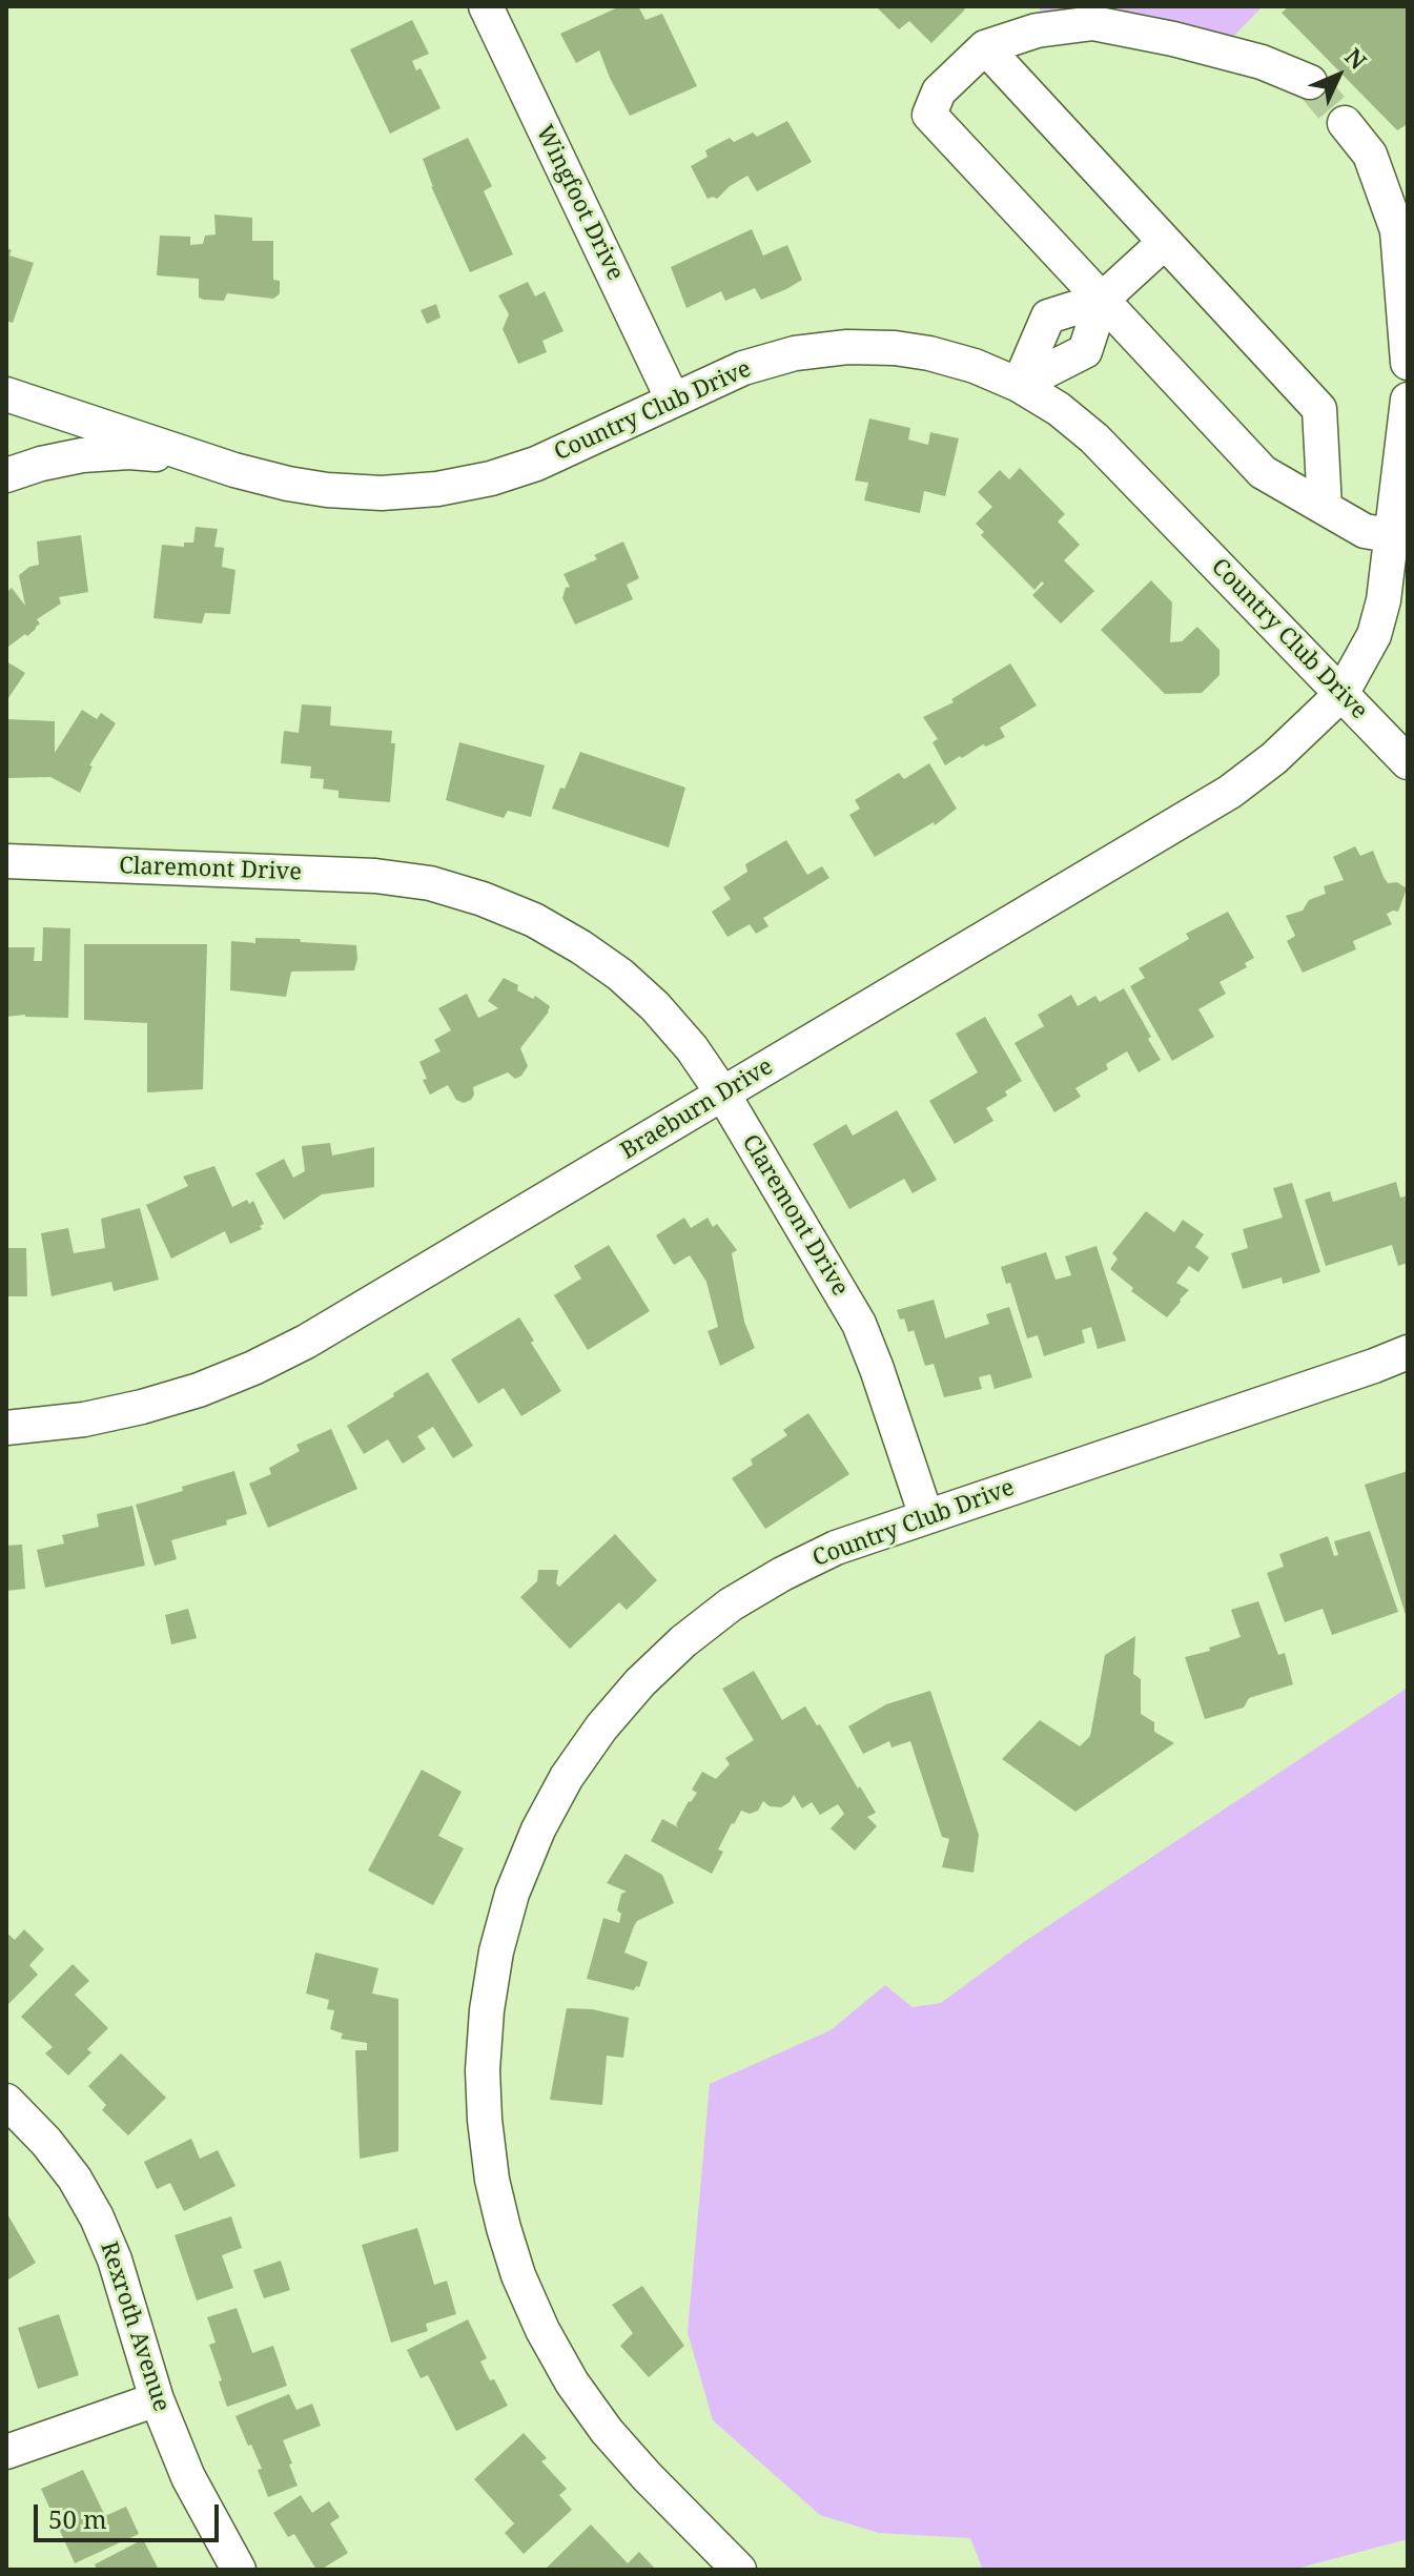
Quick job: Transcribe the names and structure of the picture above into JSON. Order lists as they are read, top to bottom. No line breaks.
{"streets":{"street":["Wingfoot Drive","Country Club Drive","Claremont Drive","Braeburn Drive","Rexroth Avenue"]},"crossings":[["Wingfoot Drive","Country Club Drive"],["Country Club Drive","Claremont Drive"],["Country Club Drive","Braeburn Drive"],["Claremont Drive","Braeburn Drive"]],"scale_bar":"50 m","north":"top right"}
